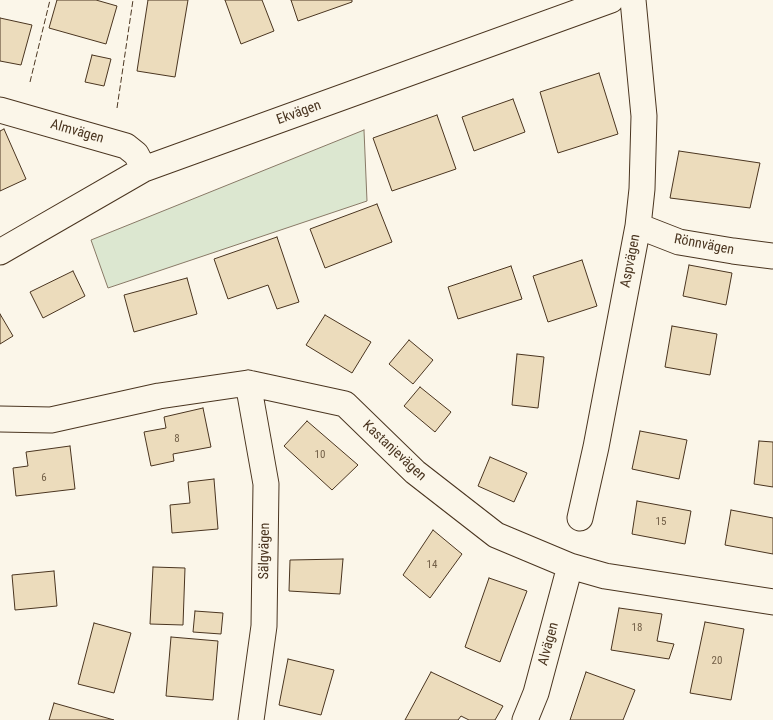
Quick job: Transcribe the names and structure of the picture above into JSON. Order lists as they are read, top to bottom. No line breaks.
{"streets":{"street":["Ekvägen","Almvägen","Rönnvägen","Aspvägen","Kastanjevägen","Sälgvägen","Alvägen"]},"crossings":[["Ekvägen","Almvägen"],["Rönnvägen","Aspvägen"],["Kastanjevägen","Sälgvägen"],["Kastanjevägen","Alvägen"]],"house_numbers":["8","10","6","15","14","18","20"]}
